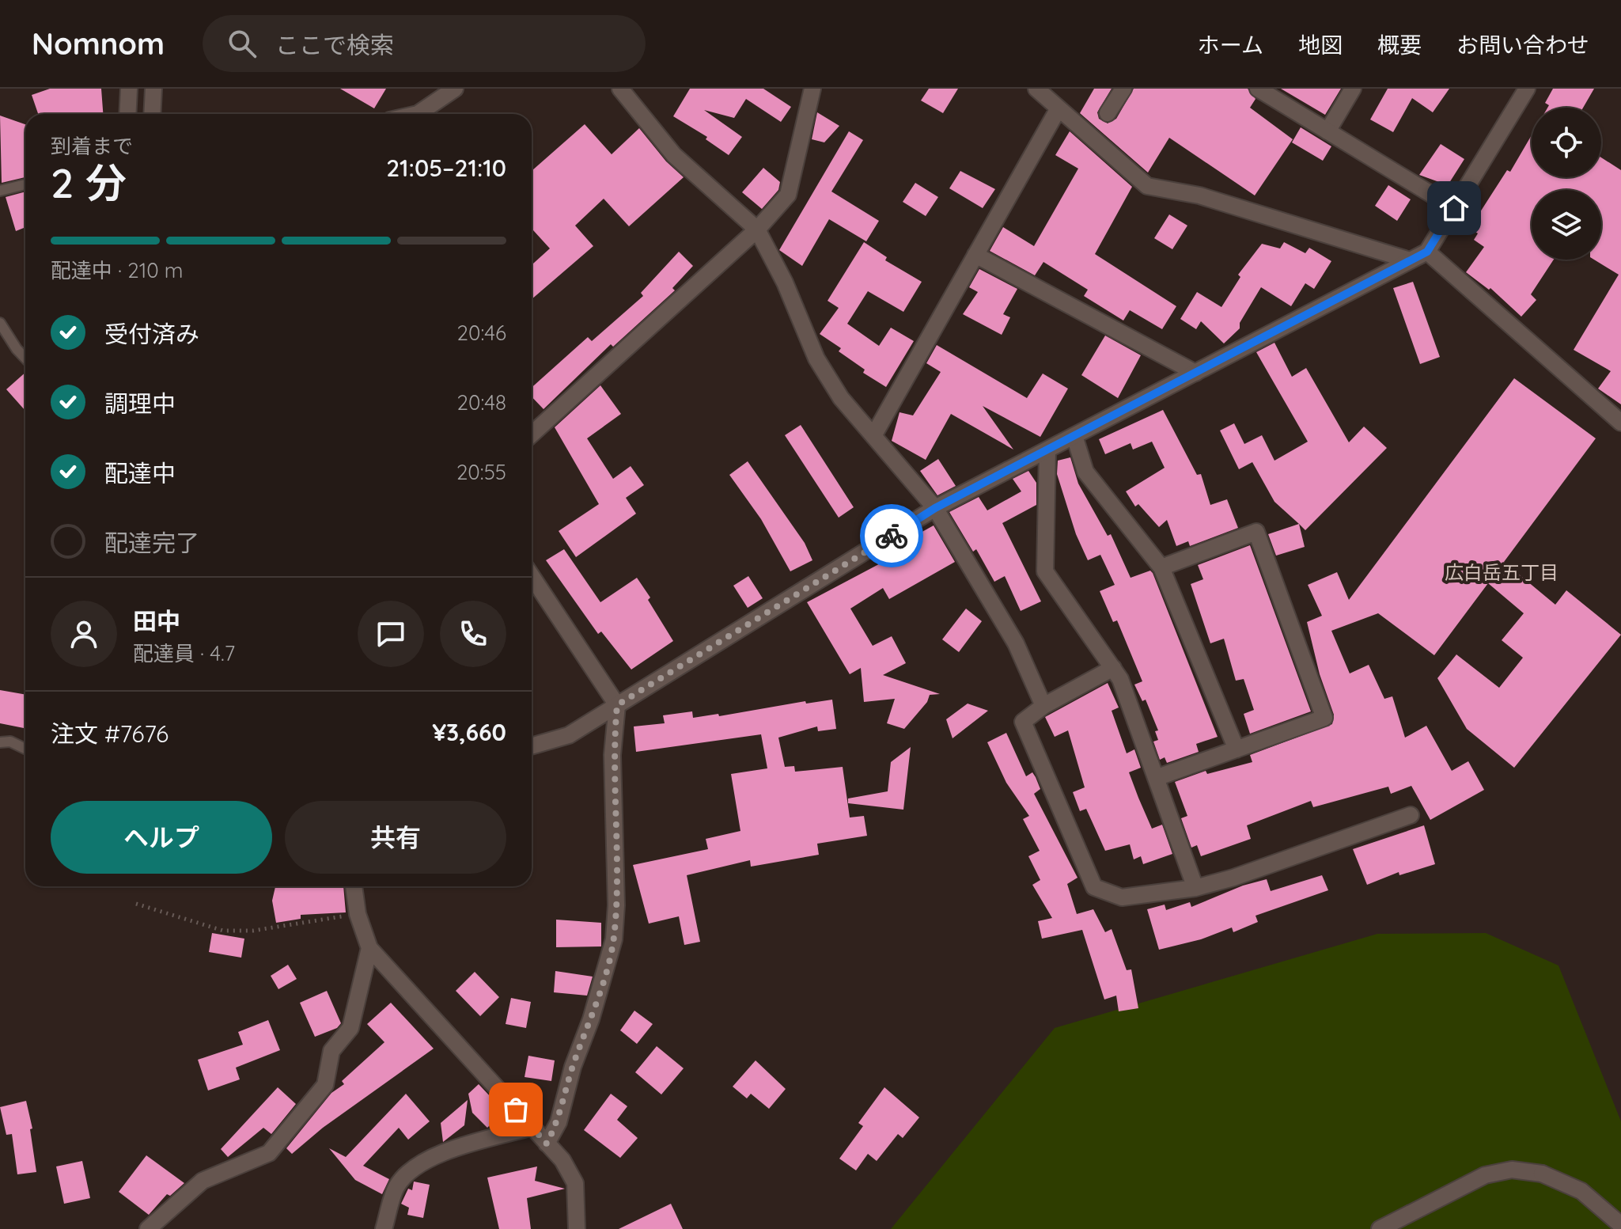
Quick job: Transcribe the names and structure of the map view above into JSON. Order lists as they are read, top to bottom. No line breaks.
{"districts":["広白岳五丁目"],"page":{"header":"Nomnom","search":"ここで検索","nav":["ホーム","地図","概要","お問い合わせ"],"heading":["2 分","到着まで","21:05–21:10"],"panel":["田中","配達員 · 4.7","注文 #7676","¥3,660"],"bar":"配達中 · 210 m","list":[["受付済み","20:46"],["調理中","20:48"],["配達中","20:55"],"配達完了"],"buttons":["ヘルプ","共有"]}}
